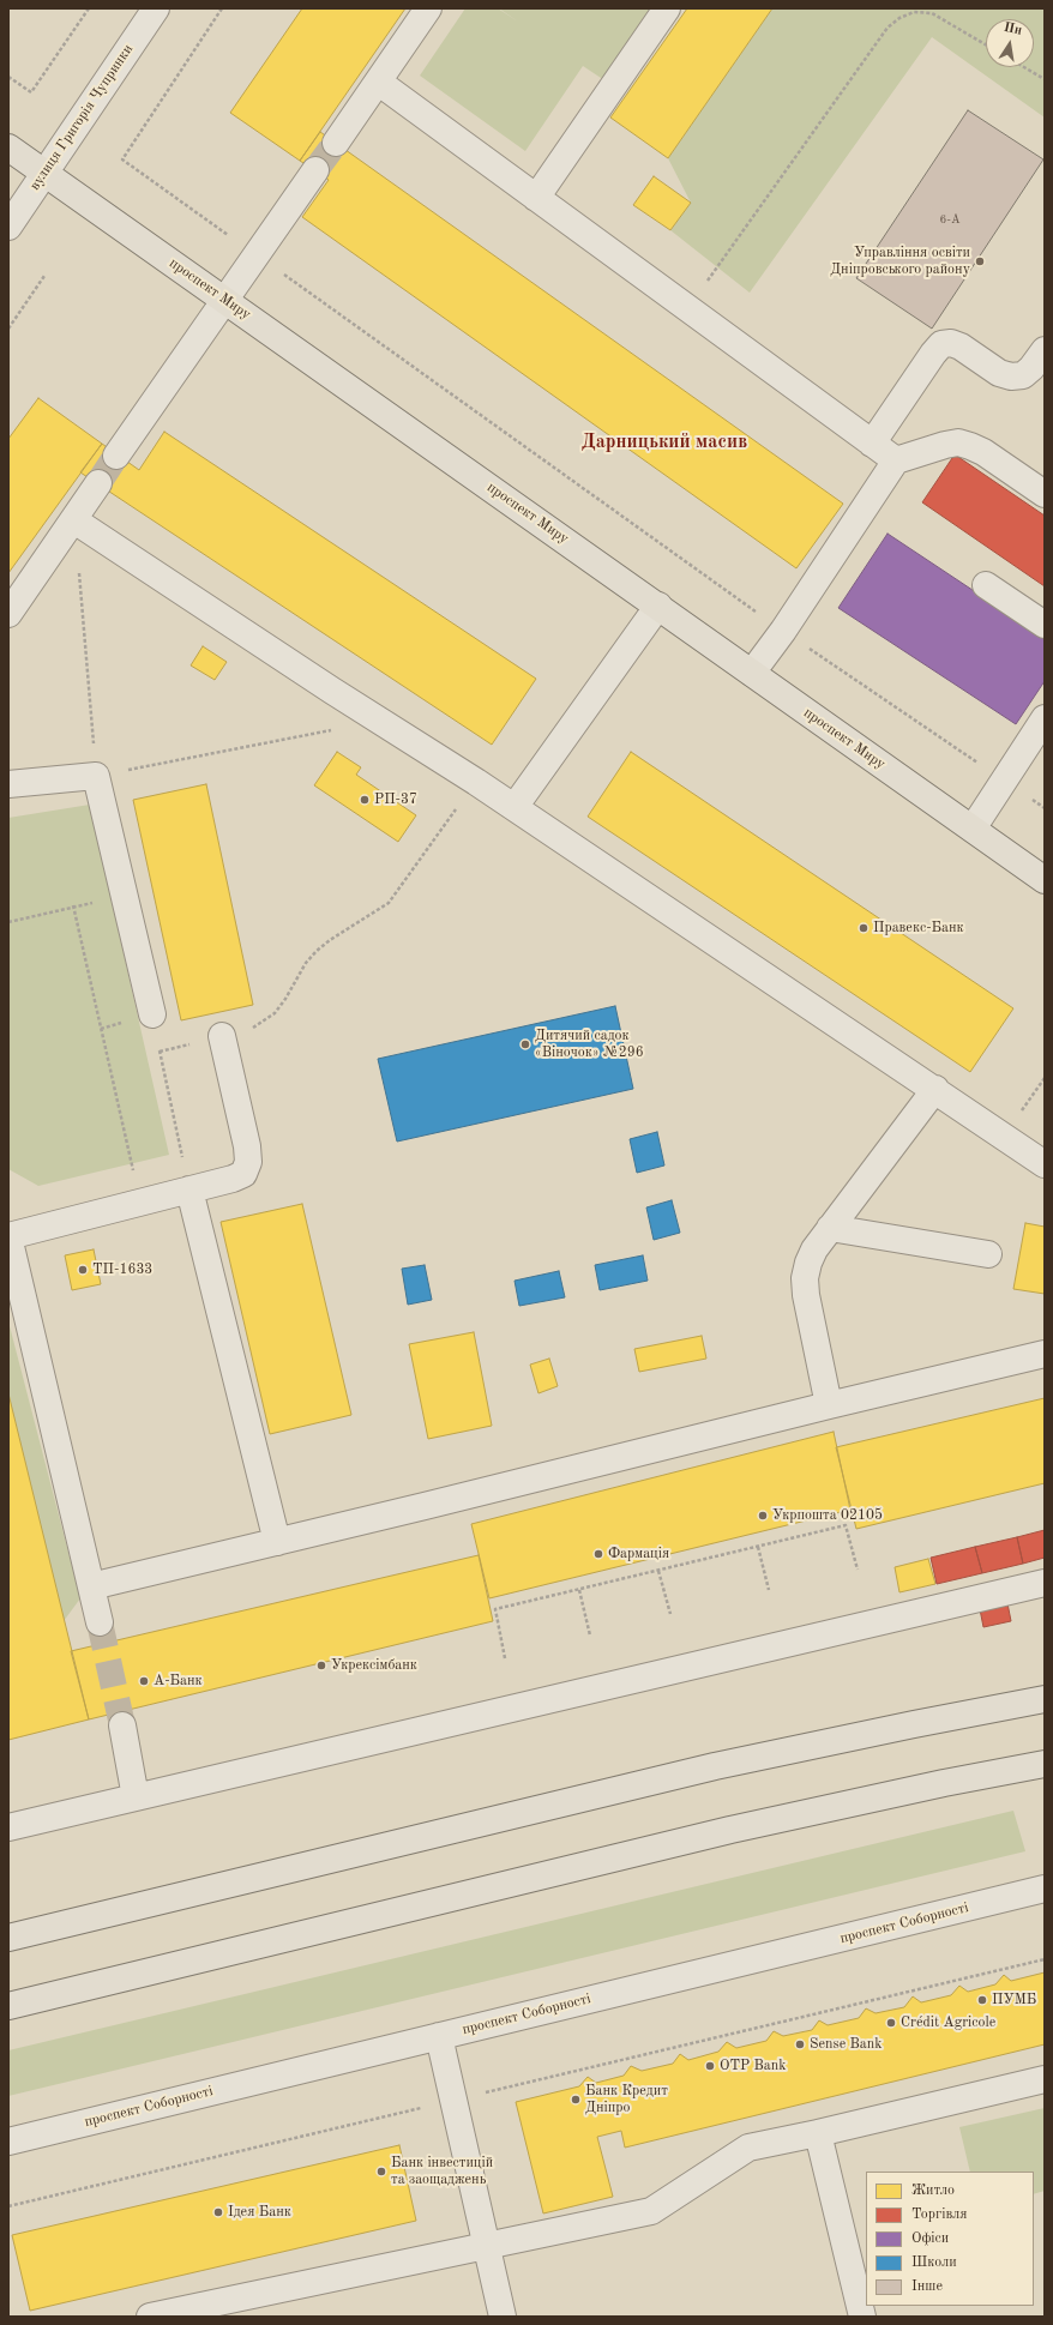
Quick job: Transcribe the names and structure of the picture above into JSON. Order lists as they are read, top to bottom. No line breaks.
{"streets":{"main road":["проспект Миру"],"street":["вулиця Григорія Чупринки","проспект Соборності"]},"crossings":[["вулиця Григорія Чупринки","проспект Миру"]],"districts":["Дарницький масив"],"places":["Управління освіти Дніпровського району","РП-37","Правекс-Банк","Дитячий садок «Віночок» №296","ТП-1633","Укрпошта 02105","Фармація","Укрексімбанк","А-Банк","ПУМБ","Crédit Agricole","Sense Bank","OTP Bank","Банк Кредит Дніпро","Банк інвестицій та заощаджень","Ідея Банк"],"house_numbers":["6-А"],"legend":["Житло","Торгівля","Офіси","Школи","Інше"],"north":"top"}
